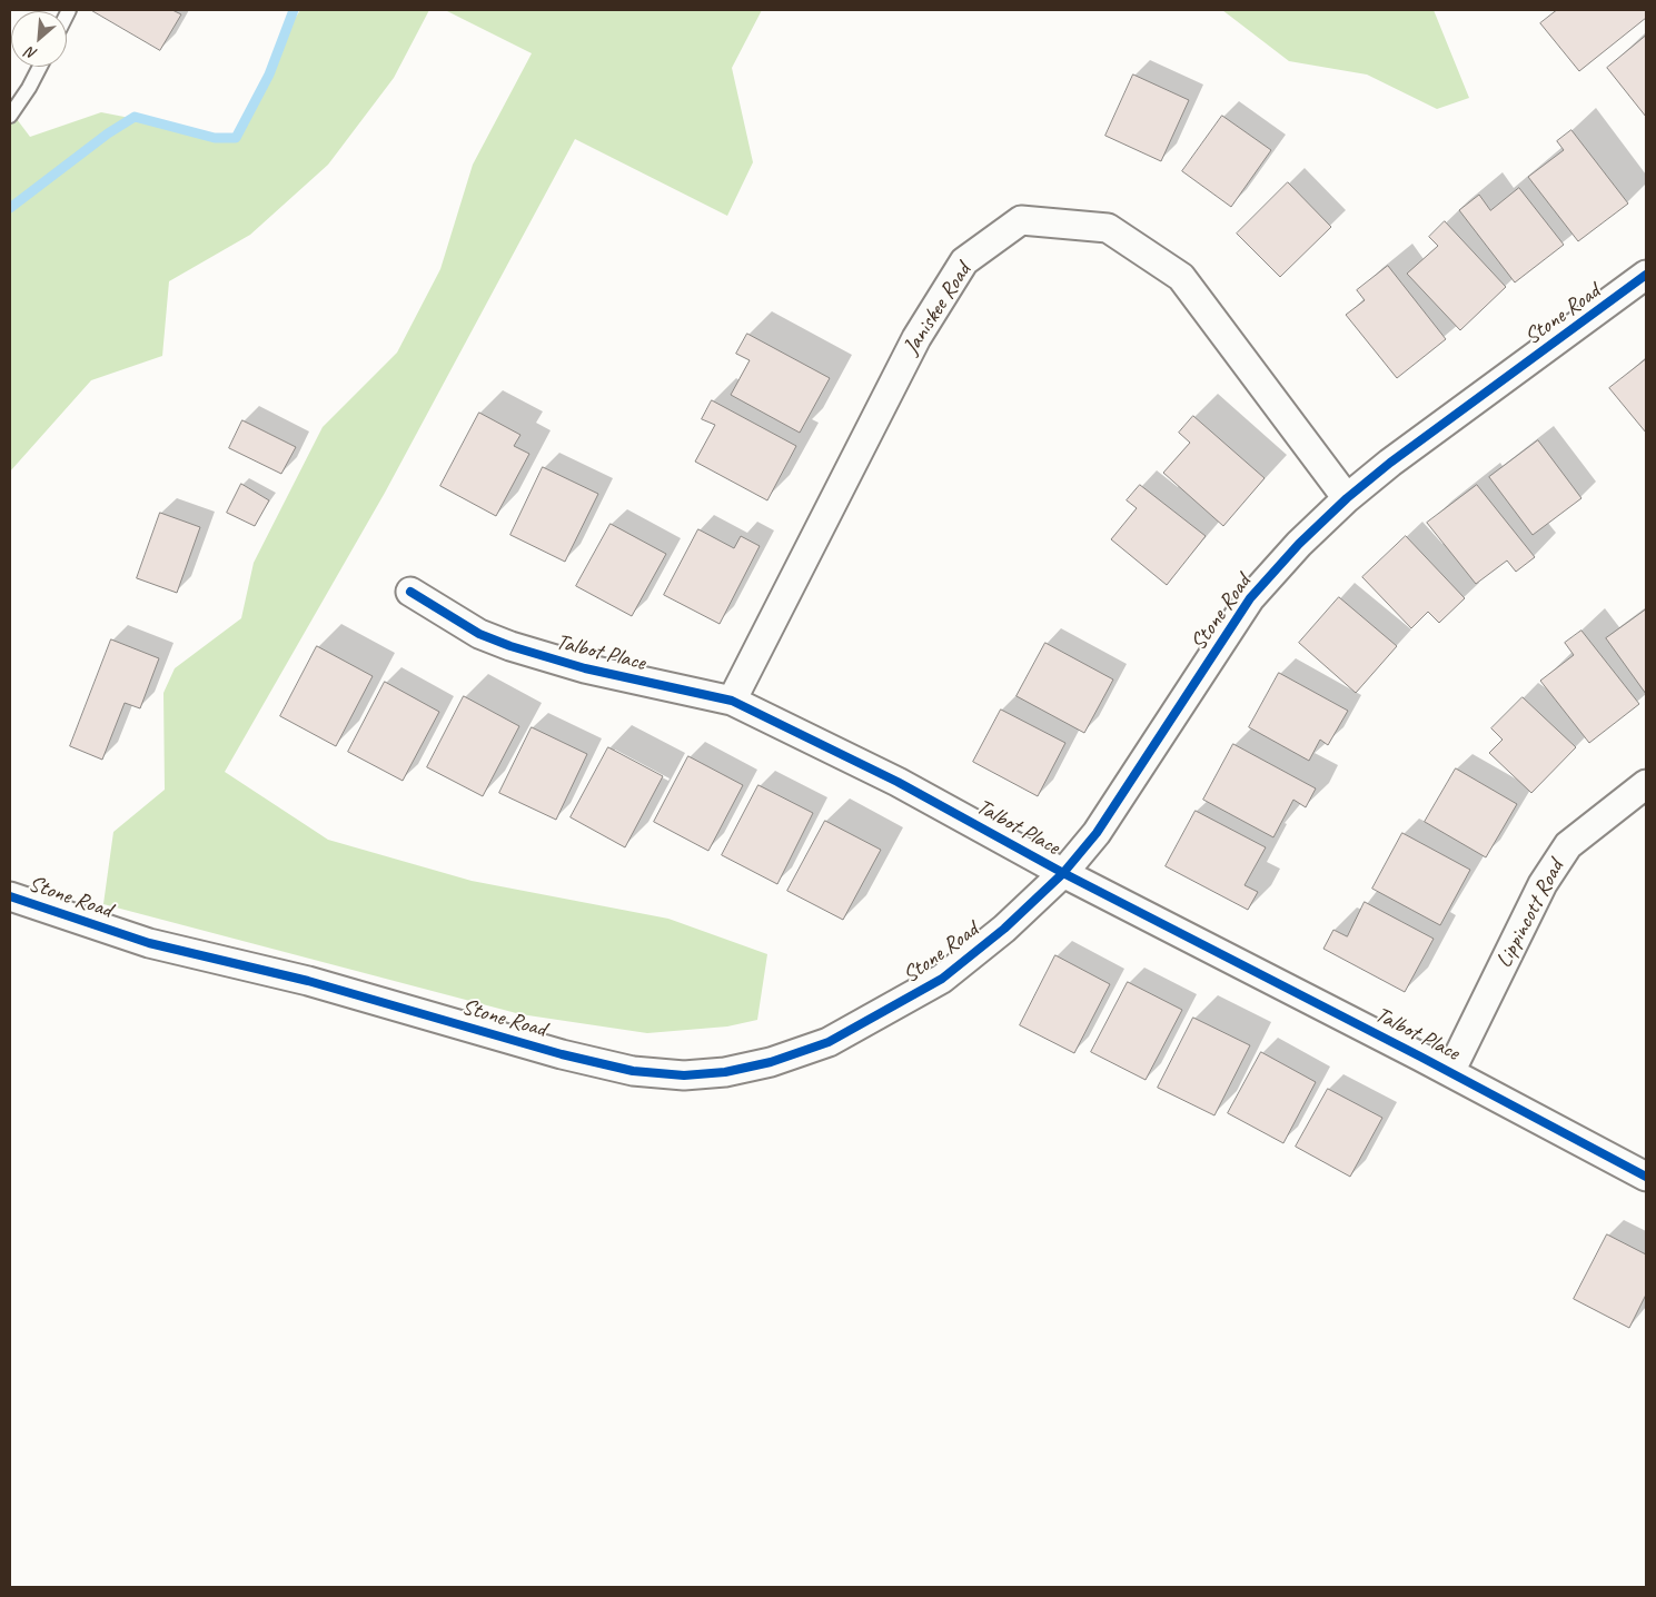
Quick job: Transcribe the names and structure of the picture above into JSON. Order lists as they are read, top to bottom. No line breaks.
{"streets":{"street":["Janiskee Road","Stone Road","Talbot Place","Lippincott Road"]},"crossings":[["Janiskee Road","Stone Road"],["Janiskee Road","Talbot Place"],["Stone Road","Talbot Place"],["Talbot Place","Lippincott Road"]],"north":"bottom left"}
